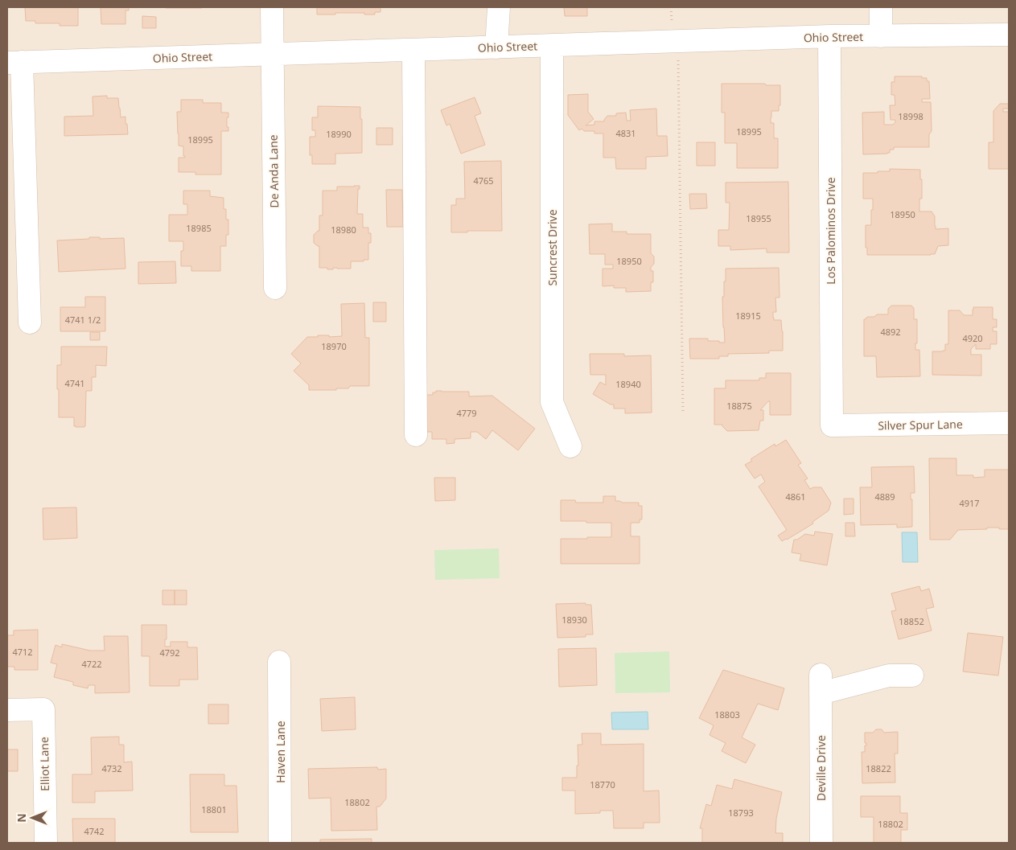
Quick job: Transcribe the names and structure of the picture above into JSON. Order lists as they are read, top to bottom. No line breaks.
{"streets":{"street":["Ohio Street","De Anda Lane","Los Palominos Drive","Suncrest Drive","Silver Spur Lane","Haven Lane","Elliot Lane","Deville Drive"]},"crossings":[["Ohio Street","De Anda Lane"],["Ohio Street","Los Palominos Drive"],["Ohio Street","Suncrest Drive"],["Los Palominos Drive","Silver Spur Lane"]],"house_numbers":["18998","18995","4831","18990","18995","4765","18950","18955","18985","18980","18950","18915","4741 1/2","4892","4920","18970","4741","18940","18875","4779","4861","4889","4917","18930","18852","4712","4792","4722","18803","4732","18822","18770","18802","18801","18793","18802","4742"],"north":"left"}
